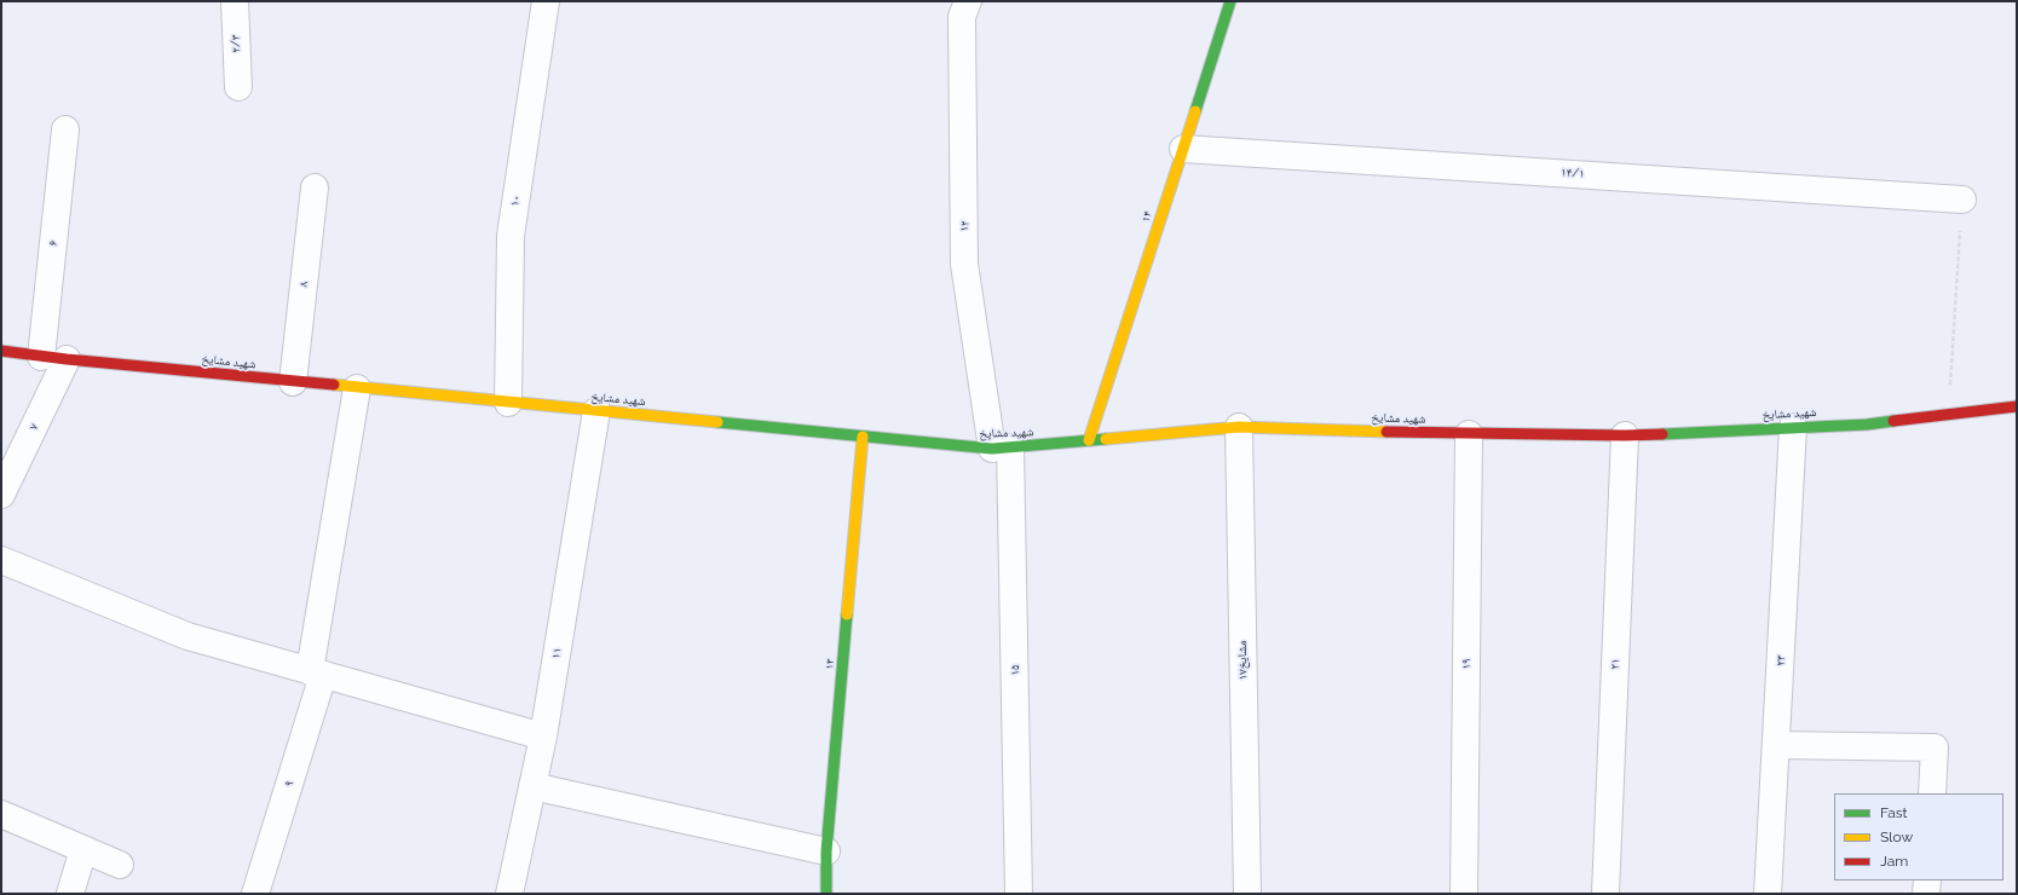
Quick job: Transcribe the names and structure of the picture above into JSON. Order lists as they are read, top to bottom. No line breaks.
{"streets":{"street":["۲/۳","۱۴/۱","۱۰","۱۴","۱۲","۶","۸","شهید مشایخ","۷","۱۱","۱۷مشایخ","۲۳","۱۳","۱۹","۲۱","۱۵","۹"]},"crossings":[["۱۴/۱","۱۴"],["۱۰","شهید مشایخ"],["۱۴","شهید مشایخ"],["۱۲","شهید مشایخ"],["۱۲","۱۵"],["۶","شهید مشایخ"],["۶","۷"],["۸","شهید مشایخ"],["شهید مشایخ","۷"],["شهید مشایخ","۱۱"],["شهید مشایخ","۱۷مشایخ"],["شهید مشایخ","۲۳"],["شهید مشایخ","۱۳"],["شهید مشایخ","۱۹"],["شهید مشایخ","۲۱"],["شهید مشایخ","۱۵"],["شهید مشایخ","۹"]],"legend":["Fast","Slow","Jam"]}
